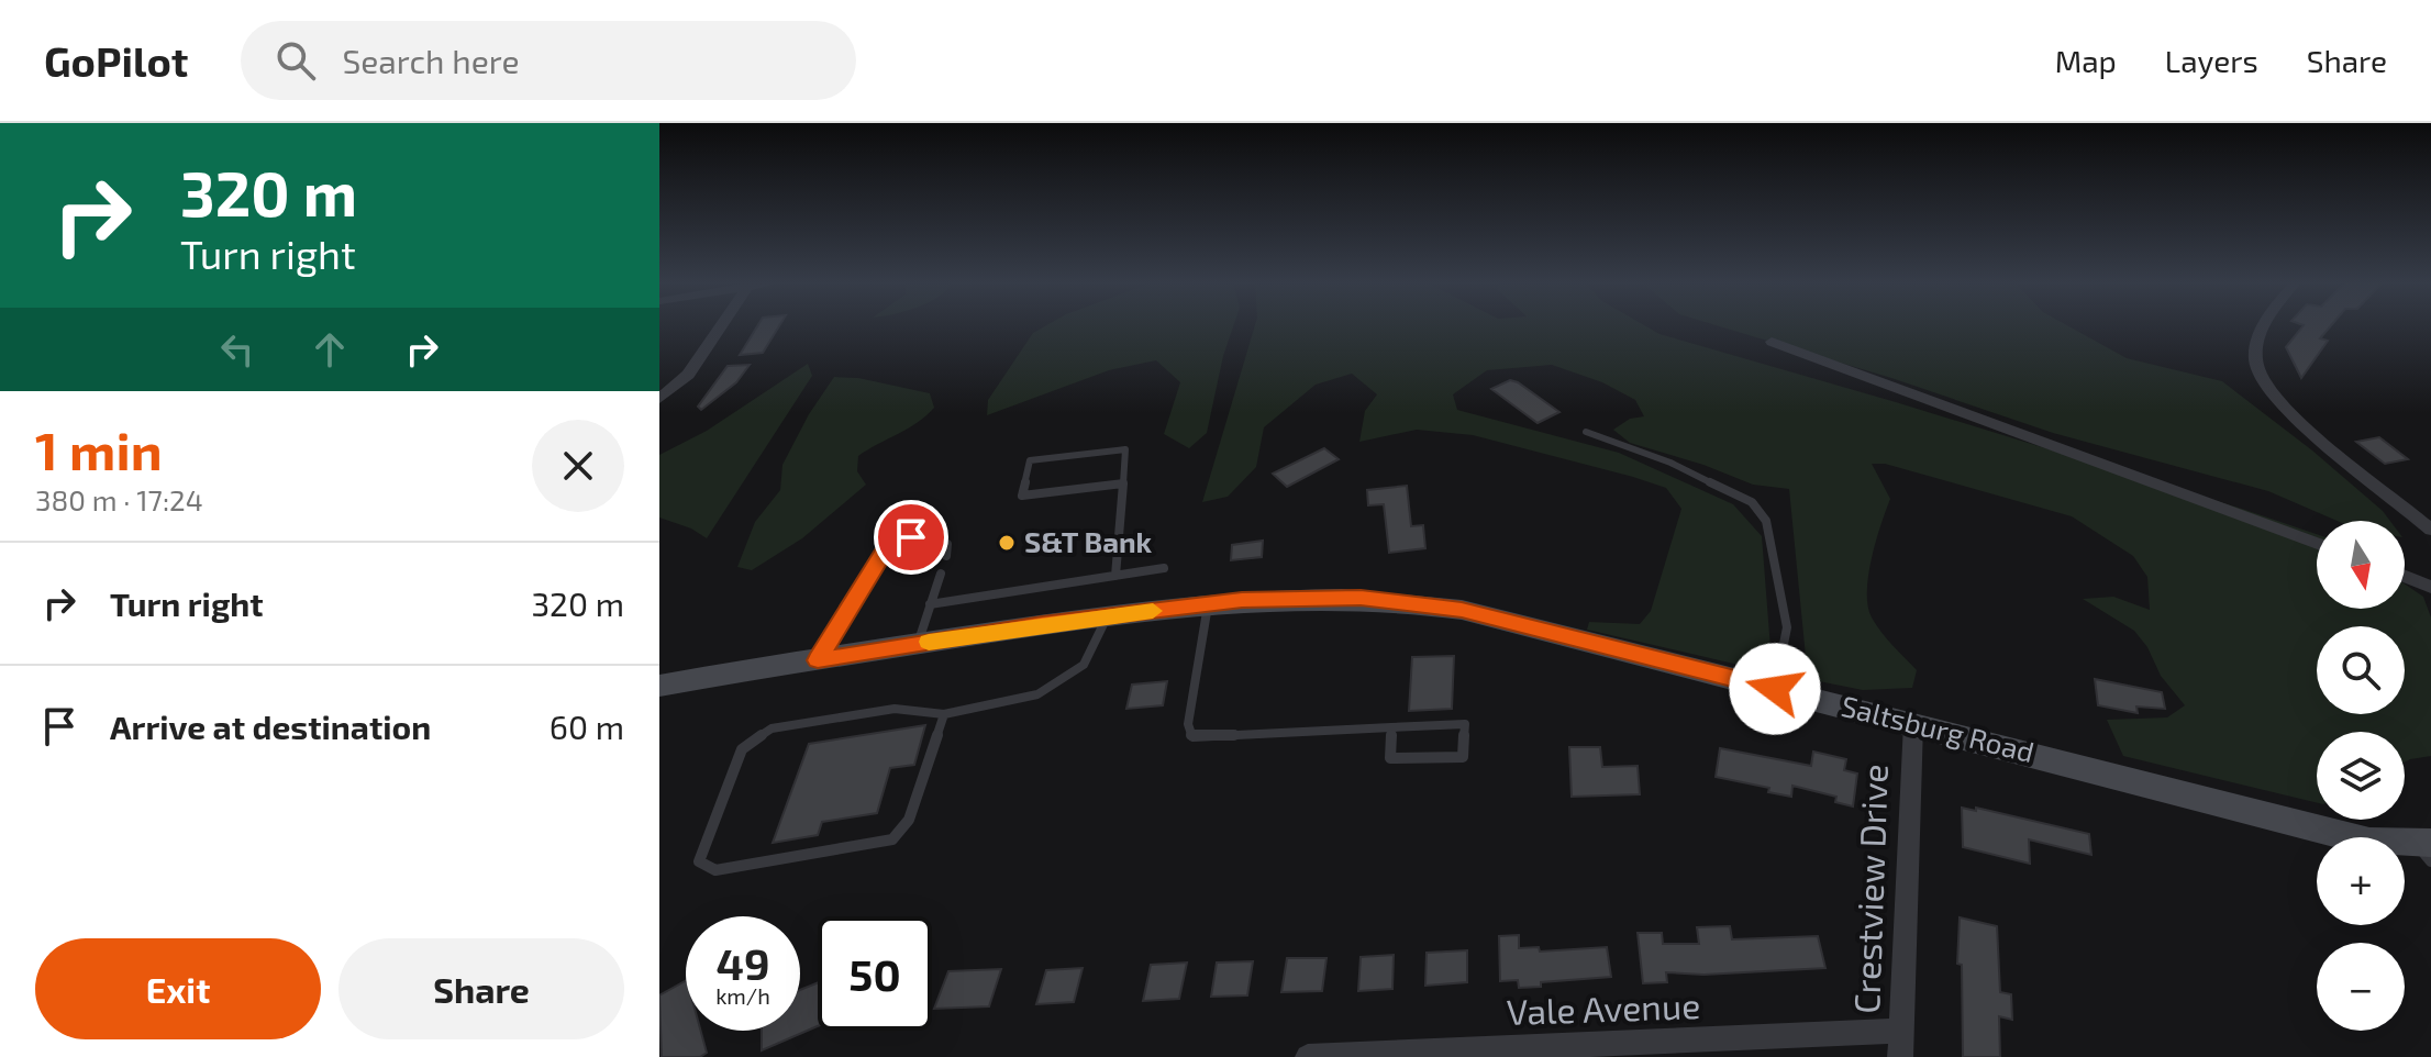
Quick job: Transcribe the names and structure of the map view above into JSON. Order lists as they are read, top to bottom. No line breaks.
{"streets":{"main road":["Saltsburg Road"],"street":["Crestview Drive","Vale Avenue"]},"crossings":[["Saltsburg Road","Crestview Drive"],["Crestview Drive","Vale Avenue"]],"places":["S&T Bank"],"north":"bottom","page":{"header":"GoPilot","search":"Search here","nav":["Map","Layers","Share"],"turn":["320 m","Turn right"],"heading":["1 min","380 m · 17:24"],"map_buttons":["+","−"],"list":[{"name":"Turn right","value":"320 m"},{"name":"Arrive at destination","value":"60 m"}],"speed":"49 km/h","limit":"50","buttons":["Exit","Share"]}}
